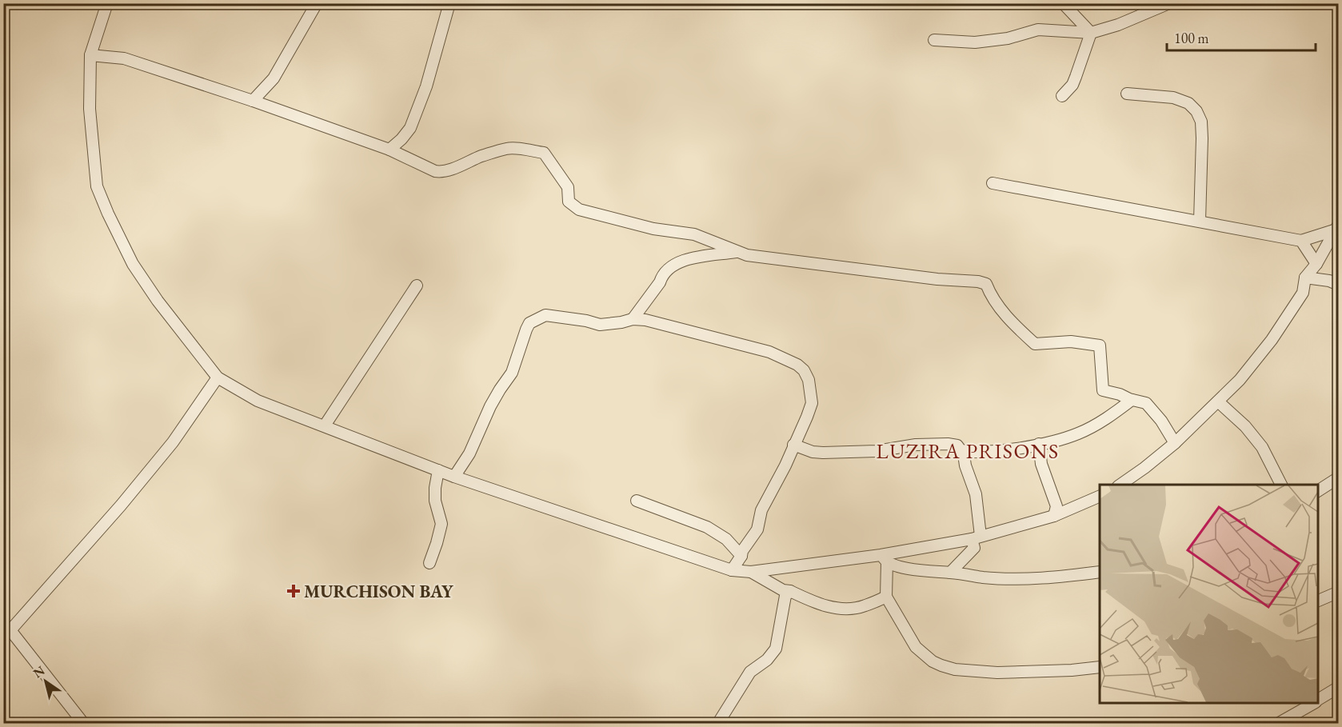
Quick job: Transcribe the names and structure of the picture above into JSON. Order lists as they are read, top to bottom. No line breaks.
{"districts":["LUZIRA PRISONS"],"places":{"health":["MURCHISON BAY"]},"scale_bar":"100 m","north":"top left"}
